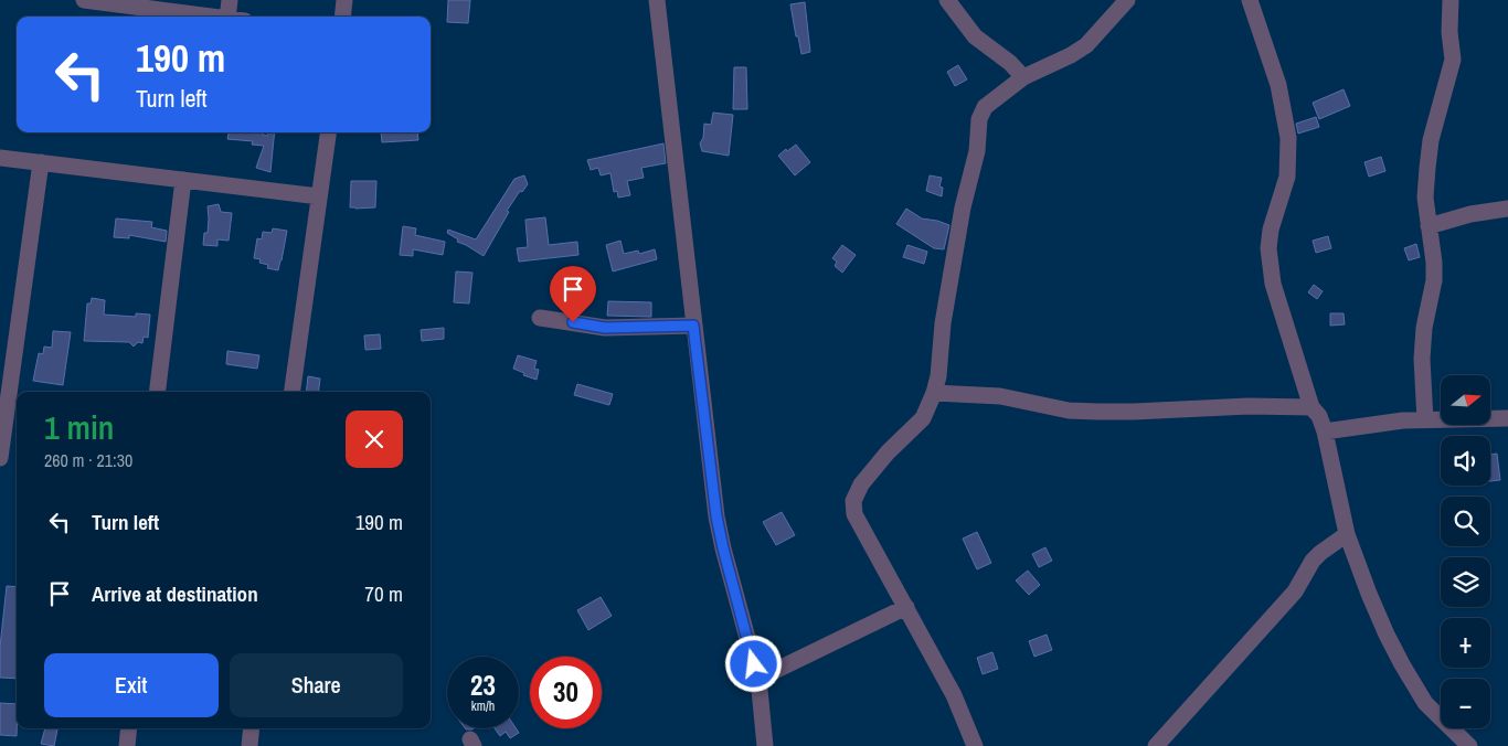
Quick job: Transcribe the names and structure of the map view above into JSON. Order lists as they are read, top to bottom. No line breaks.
{"north":"right","page":{"turn":["190 m","Turn left"],"map_buttons":["+","−"],"heading":["1 min","260 m · 21:30"],"list":[{"name":"Turn left","value":"190 m"},{"name":"Arrive at destination","value":"70 m"}],"buttons":["Exit","Share"],"speed":"23 km/h","limit":"30"}}
